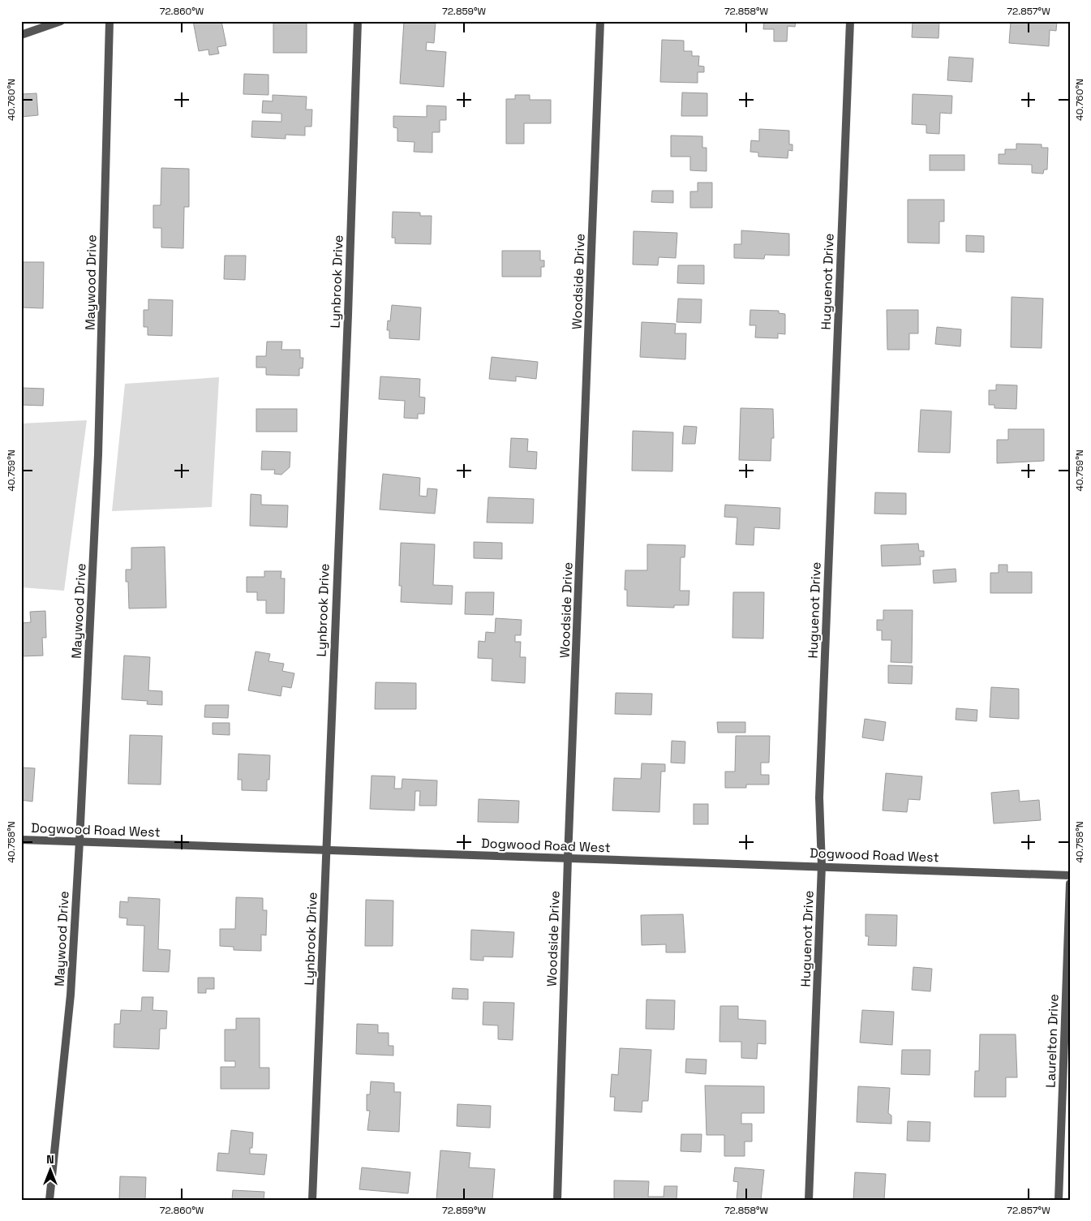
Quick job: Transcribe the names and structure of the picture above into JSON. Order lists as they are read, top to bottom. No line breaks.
{"streets":{"street":["Lynbrook Drive","Woodside Drive","Huguenot Drive","Maywood Drive","Dogwood Road West","Laurelton Drive"]},"crossings":[["Lynbrook Drive","Dogwood Road West"],["Woodside Drive","Dogwood Road West"],["Huguenot Drive","Dogwood Road West"],["Maywood Drive","Dogwood Road West"]],"north":"top","coordinates":["72.860°W","72.859°W","72.858°W","72.857°W","40.760°N","40.759°N","40.758°N"]}
